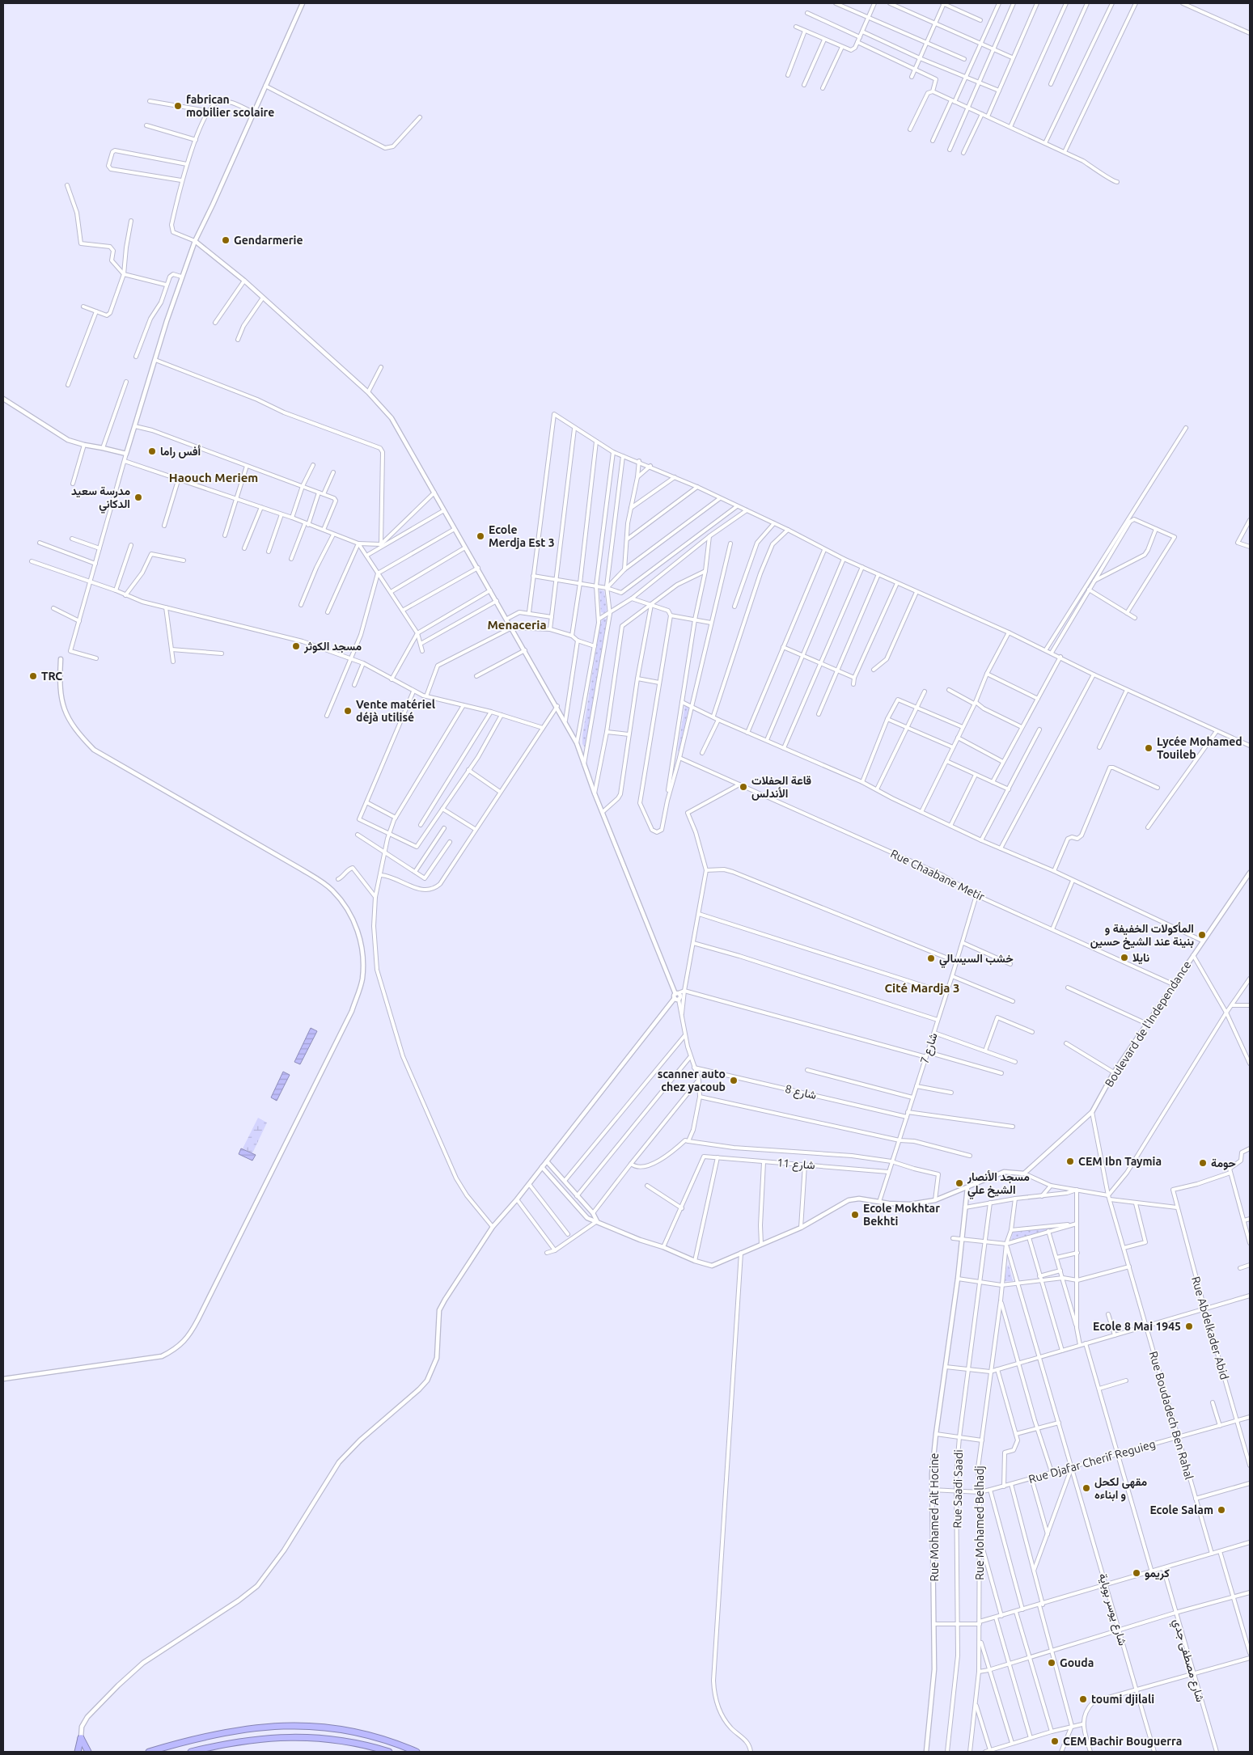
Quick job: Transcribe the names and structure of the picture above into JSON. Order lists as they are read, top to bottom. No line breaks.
{"streets":{"street":["Rue Chaabane Metir","Boulevard de l'Independance","شارع 7","شارع 8","شارع 11","Rue Abdelkader Abid","Rue Boudadech Ben Rahal","Rue Djafar Cherif Reguieg","Rue Saadi Saadi","Rue Mohamed Ait Hocine","Rue Mohamed Belhadj","شارع يوسر بوباية","شارع مصطفى جدي"]},"crossings":[["Rue Chaabane Metir","Boulevard de l'Independance"],["Rue Chaabane Metir","شارع 7"],["Boulevard de l'Independance","Rue Boudadech Ben Rahal"],["شارع 7","شارع 8"],["شارع 7","شارع 11"],["Rue Abdelkader Abid","Rue Djafar Cherif Reguieg"],["Rue Boudadech Ben Rahal","Rue Djafar Cherif Reguieg"],["Rue Djafar Cherif Reguieg","Rue Saadi Saadi"],["Rue Djafar Cherif Reguieg","Rue Mohamed Ait Hocine"],["Rue Djafar Cherif Reguieg","Rue Mohamed Belhadj"],["Rue Djafar Cherif Reguieg","شارع يوسر بوباية"],["Rue Mohamed Belhadj","شارع يوسر بوباية"]],"districts":["Haouch Meriem","Menaceria","Cité Mardja 3"],"places":["fabrican mobilier scolaire","Gendarmerie","أفس راما","مدرسة سعيد الدكاني","Ecole Merdja Est 3","مسجد الكوثر","TRC","Vente matériel déjà utilisé","Lycée Mohamed Touileb","قاعة الحفلات الأندلس","المأكولات الخفيفة و بنينة عند الشيخ حسين","نايلا","خشب السيسالي","scanner auto chez yacoub","CEM Ibn Taymia","حومة","مسجد الأنصار الشيخ علي","Ecole Mokhtar Bekhti","Ecole 8 Mai 1945","مقهى لكحل و ابناءه","Ecole Salam","كريمو","Gouda","toumi djilali","CEM Bachir Bouguerra"]}
